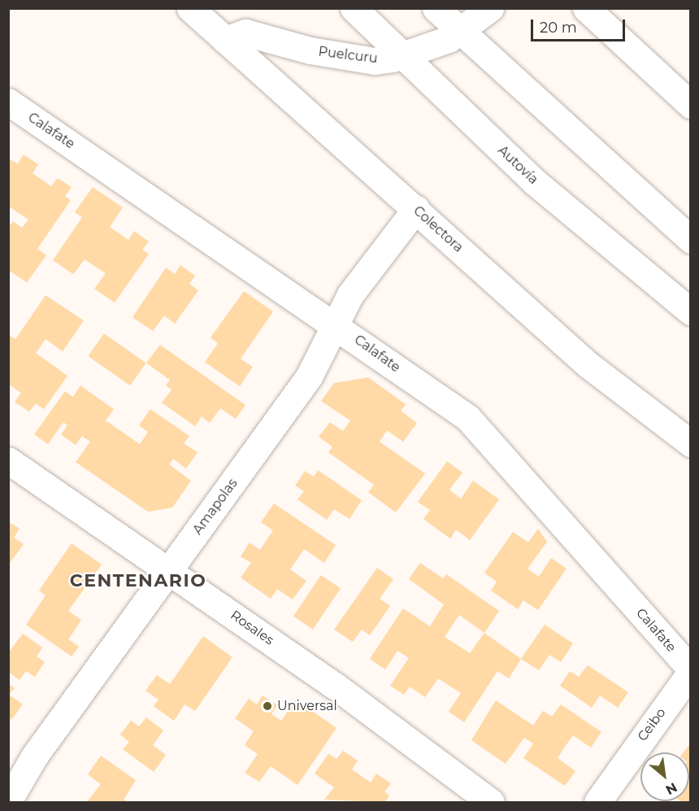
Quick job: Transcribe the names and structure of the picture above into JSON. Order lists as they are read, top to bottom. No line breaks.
{"streets":{"street":["Puelcuru","Calafate","Autovía","Colectora","Amapolas","Rosales","Ceibo"]},"crossings":[["Puelcuru","Autovía"],["Puelcuru","Colectora"],["Calafate","Amapolas"],["Calafate","Ceibo"],["Colectora","Amapolas"],["Amapolas","Rosales"]],"districts":["CENTENARIO"],"places":["Universal"],"scale_bar":"20 m","north":"bottom right"}
